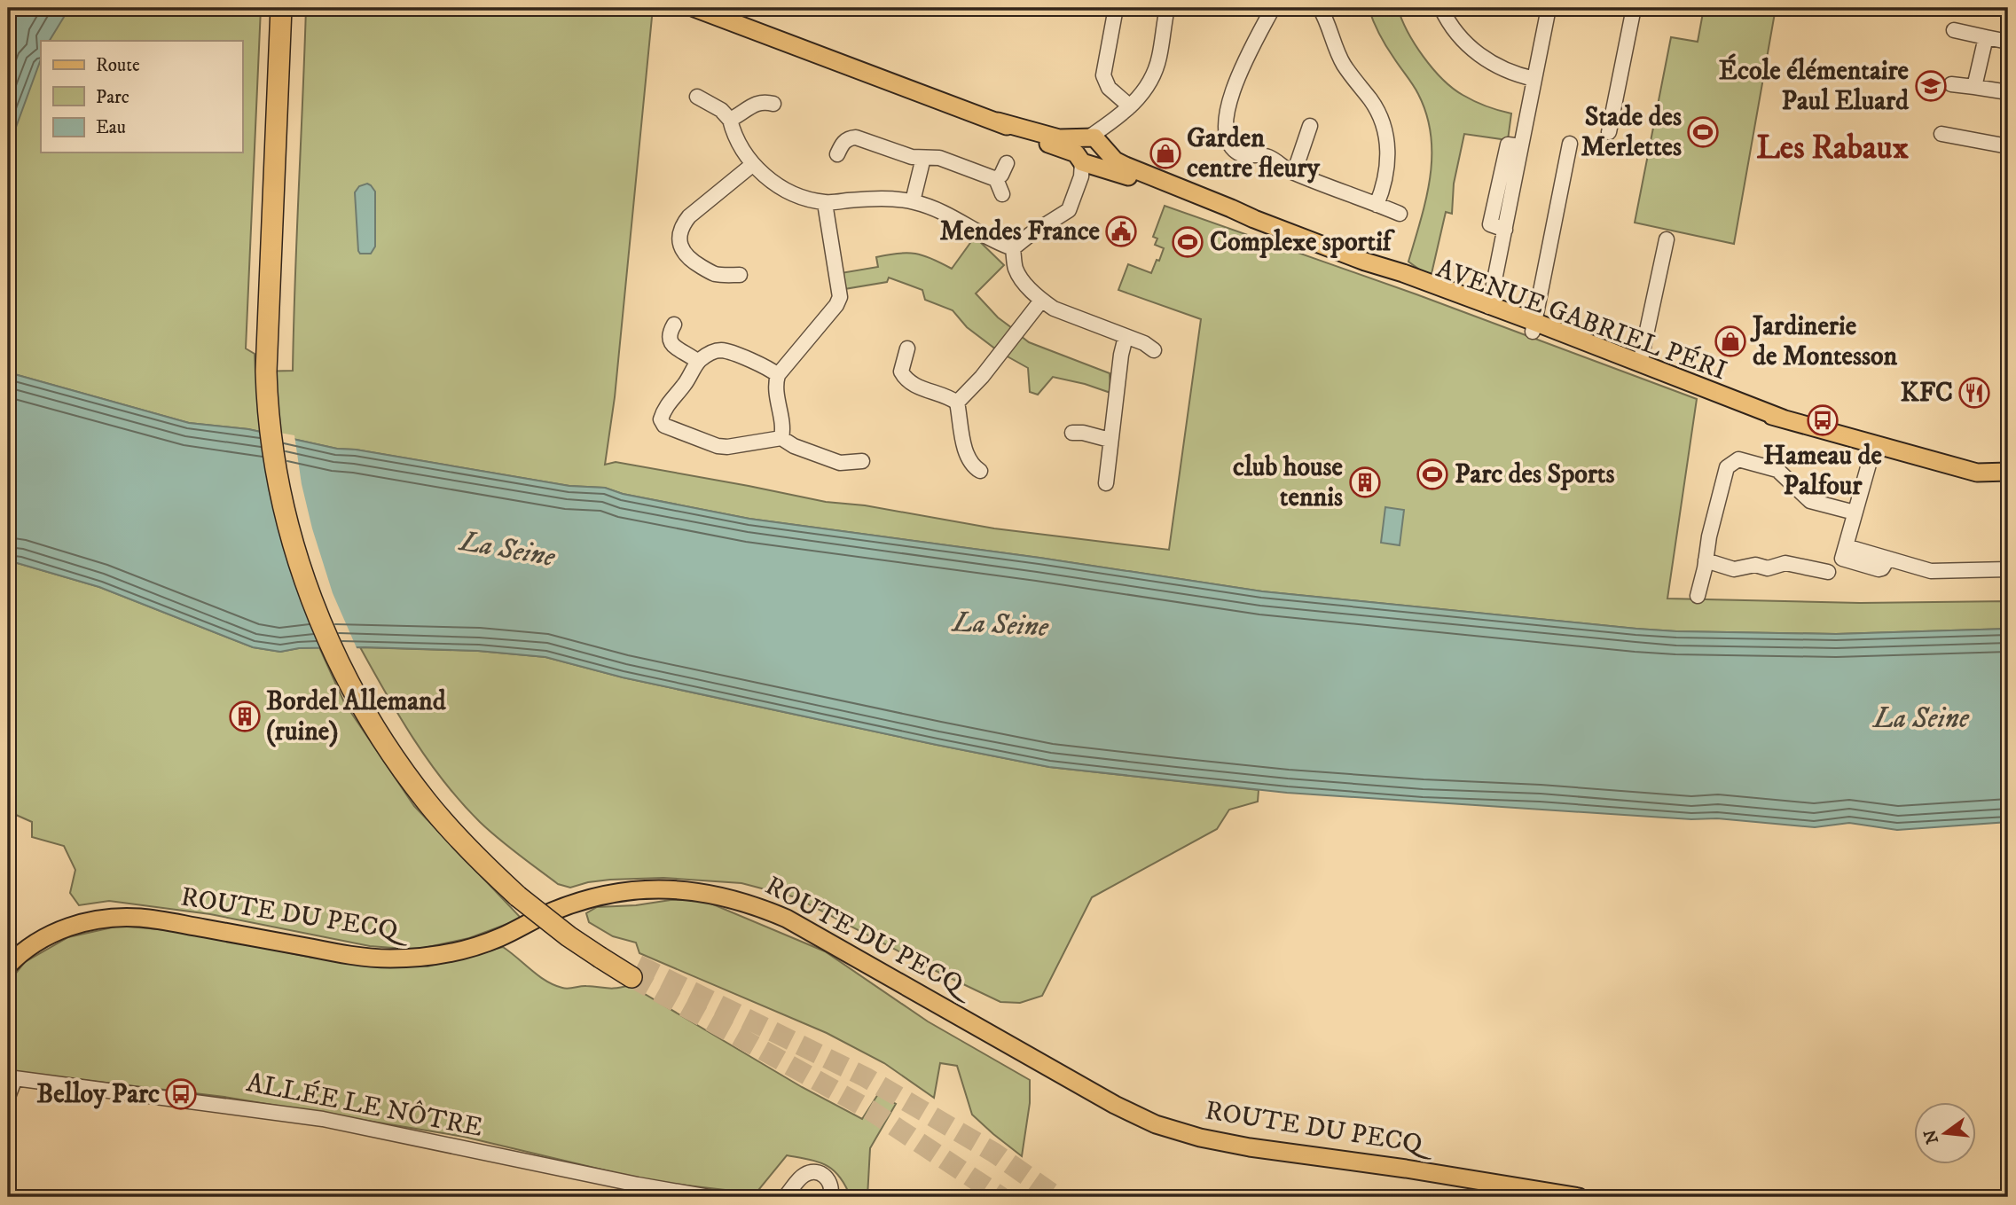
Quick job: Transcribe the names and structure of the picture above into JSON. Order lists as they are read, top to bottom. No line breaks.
{"streets":{"main road":["AVENUE GABRIEL PÉRI","ROUTE DU PECQ"],"street":["ALLÉE LE NÔTRE"]},"districts":["Les Rabaux"],"water":["La Seine"],"places":{"school or university":["École élémentaire Paul Eluard"],"sports":["Stade des Merlettes","Complexe sportif","Parc des Sports"],"shop":["Garden centre fleury","Jardinerie de Montesson"],"public building":["Mendes France"],"restaurant":["KFC"],"bus stop":["Hameau de Palfour","Belloy Parc"],"building":["club house tennis","Bordel Allemand (ruine)"]},"legend":["Route","Parc","Eau"],"north":"left"}
